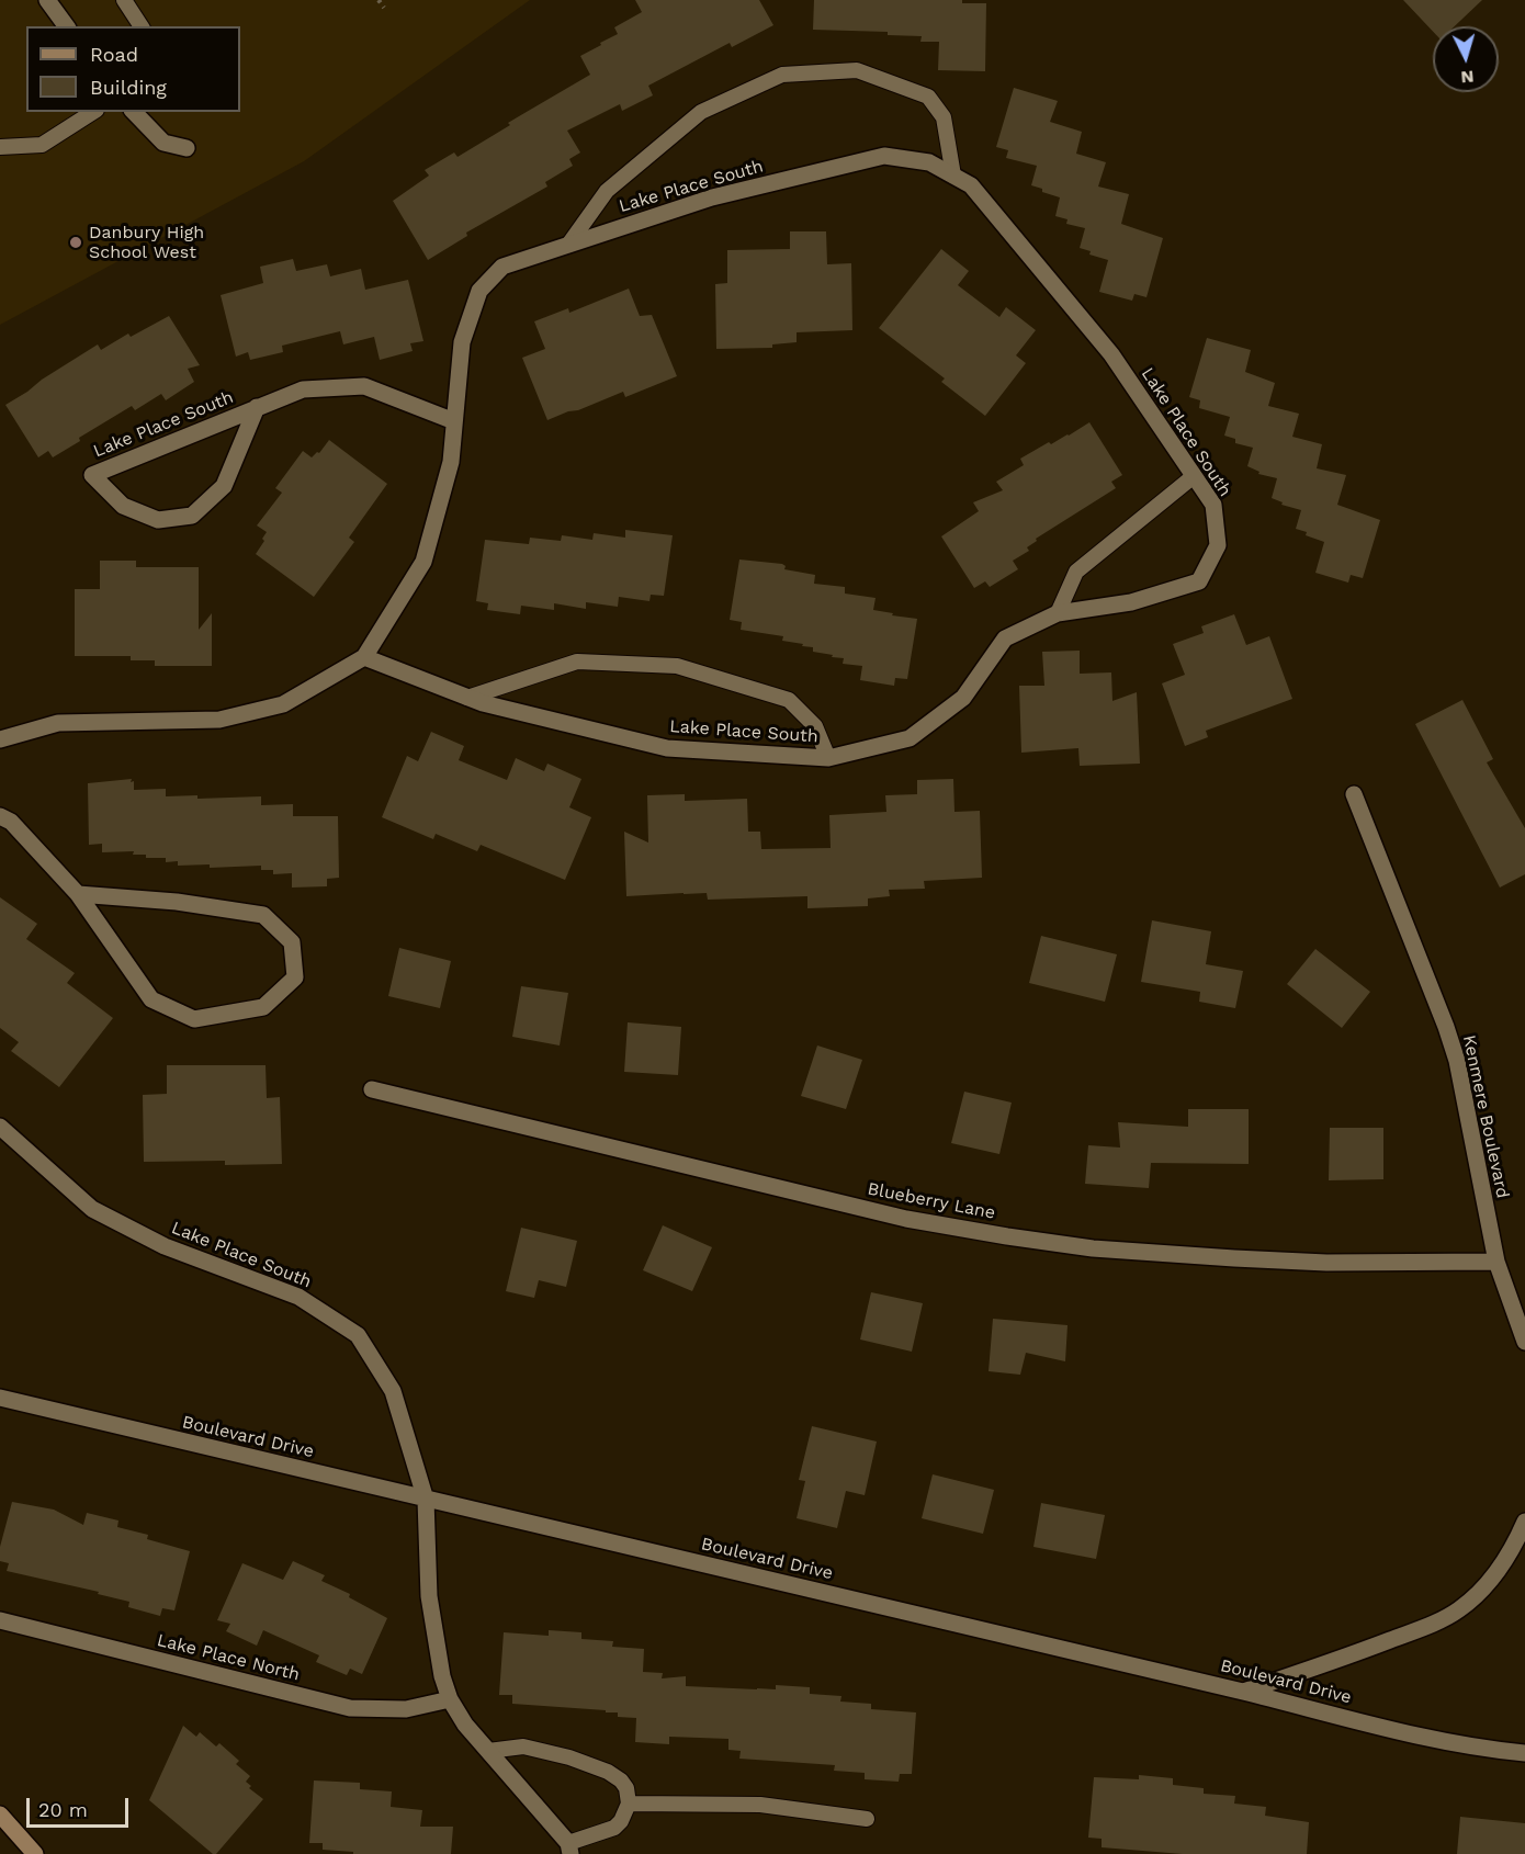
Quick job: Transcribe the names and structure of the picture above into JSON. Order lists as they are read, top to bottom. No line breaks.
{"streets":{"street":["Lake Place South","Kenmere Boulevard","Blueberry Lane","Boulevard Drive","Lake Place North"]},"crossings":[["Lake Place South","Boulevard Drive"],["Kenmere Boulevard","Blueberry Lane"]],"places":["Danbury High School West"],"legend":["Road","Building"],"scale_bar":"20 m","north":"bottom"}
